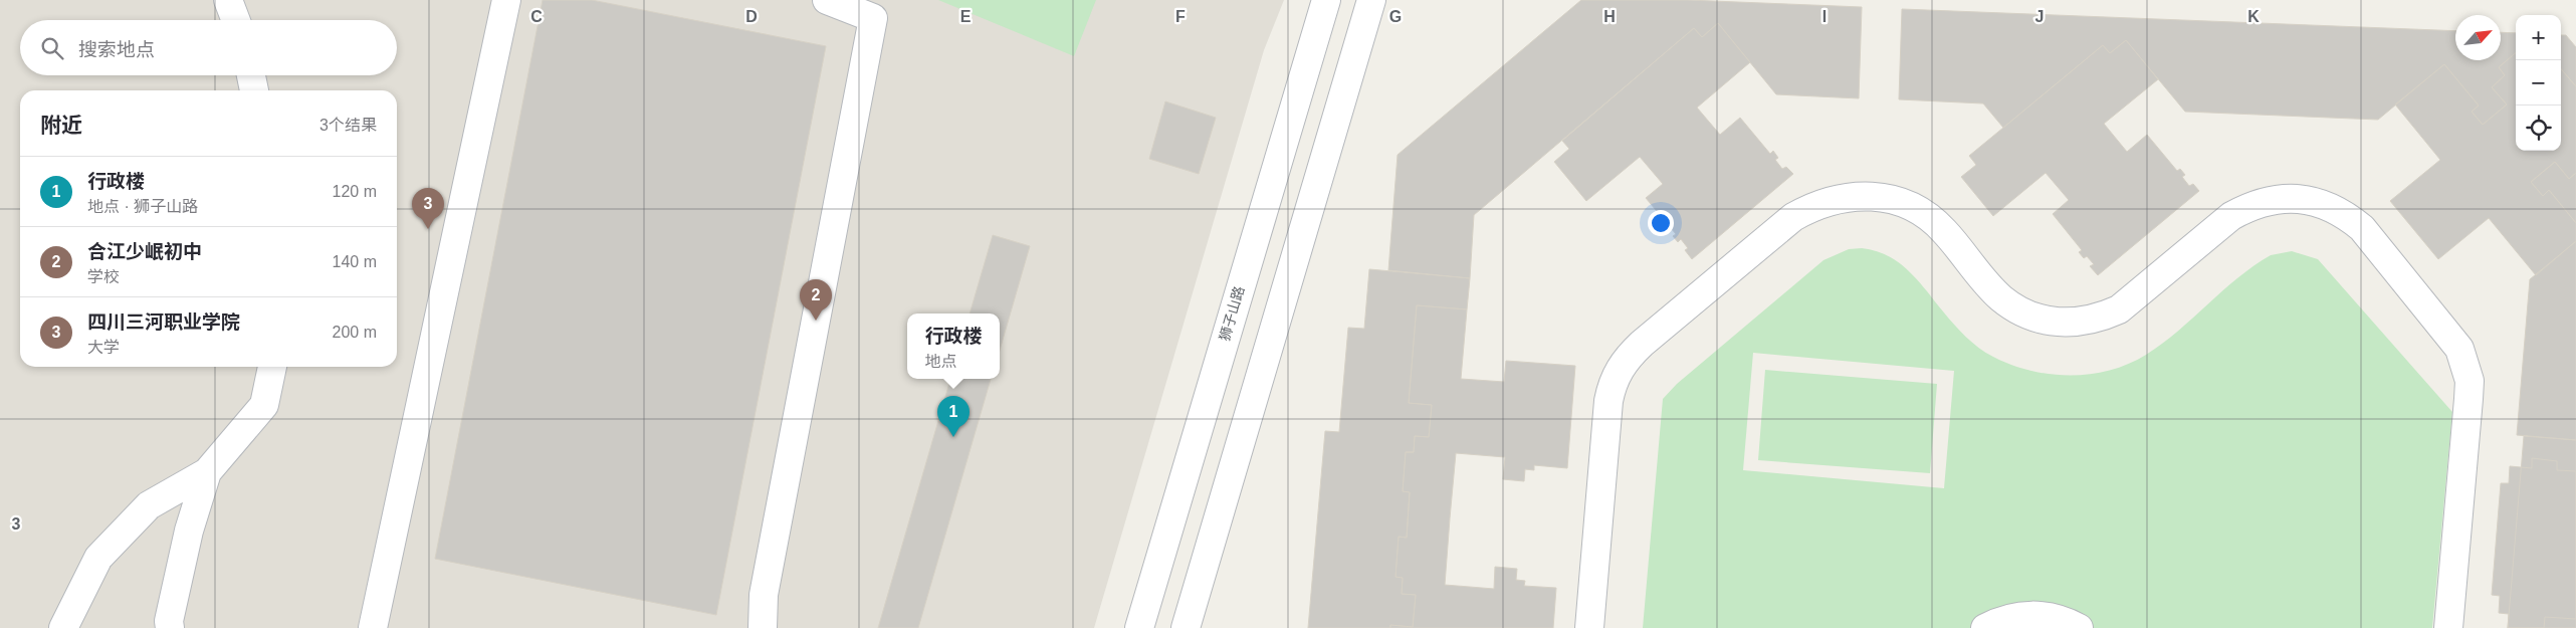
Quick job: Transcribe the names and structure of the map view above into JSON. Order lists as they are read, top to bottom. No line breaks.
{"streets":{"street":["狮子山路"]},"north":"top right","page":{"map_buttons":["+","−"],"search":"搜索地点","heading":["附近","3个结果"],"list":[{"mark":"1","name":"行政楼","note":"地点 · 狮子山路","value":"120 m"},{"mark":"2","name":"合江少岷初中","note":"学校","value":"140 m"},{"mark":"3","name":"四川三河职业学院","note":"大学","value":"200 m"}],"pins":["3","2","1"],"popup":["行政楼","地点"]},"grid":{"columns":["C","D","E","F","G","H","I","J","K"],"rows":["3"]}}
